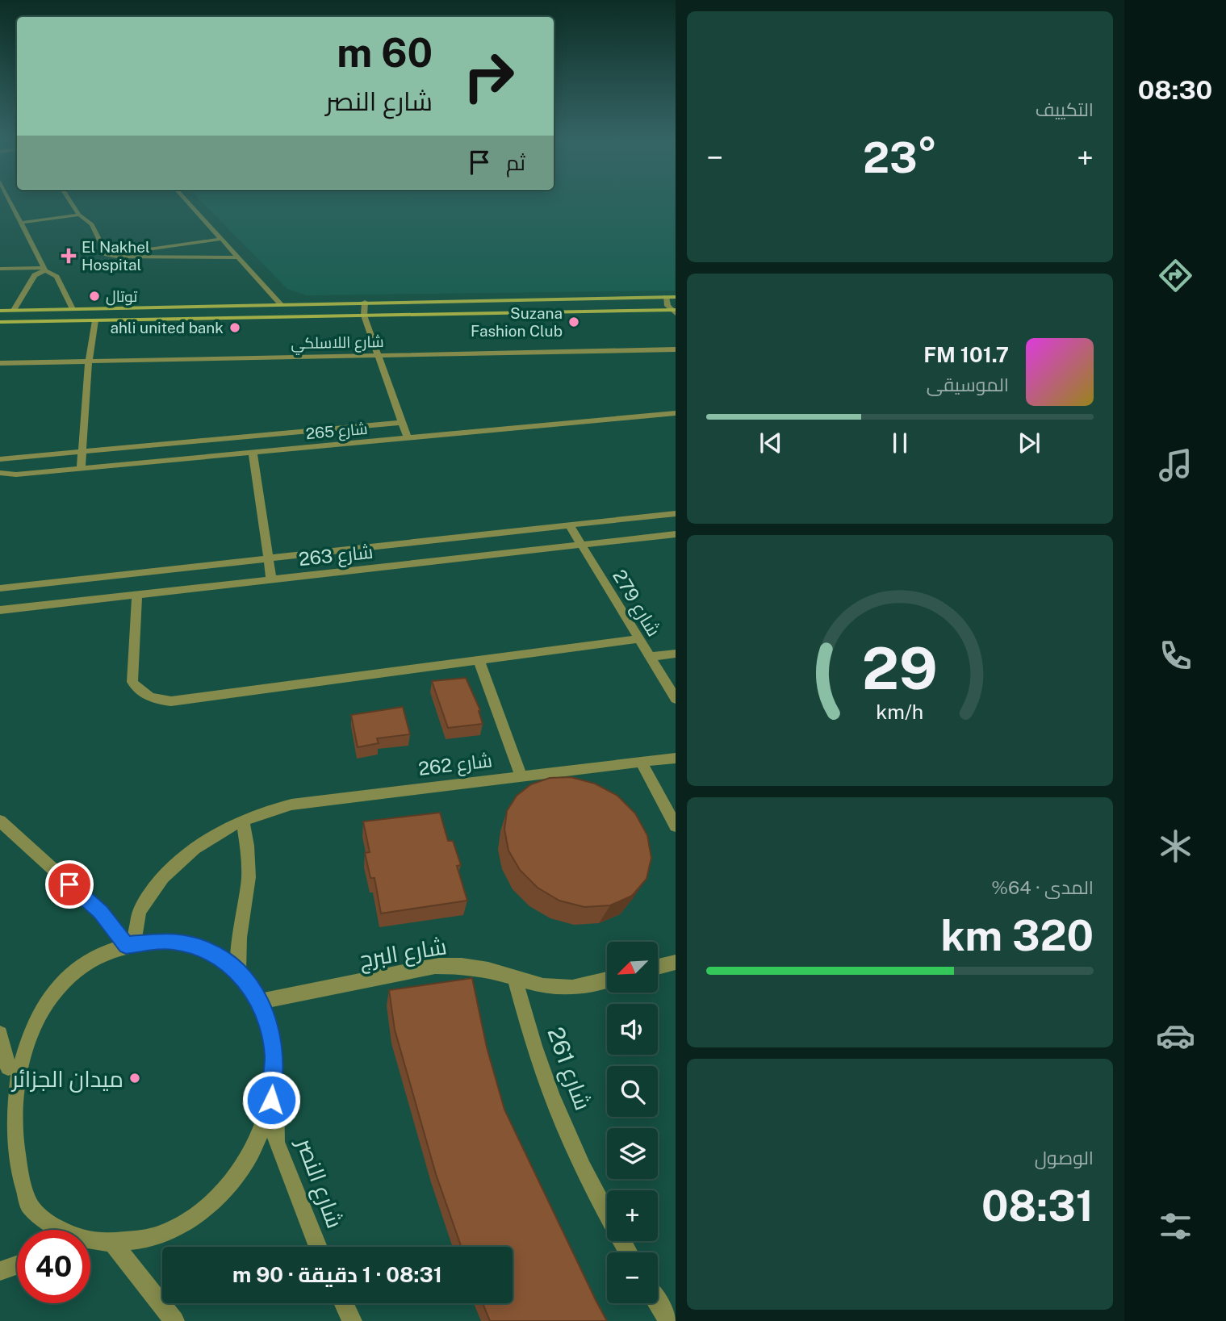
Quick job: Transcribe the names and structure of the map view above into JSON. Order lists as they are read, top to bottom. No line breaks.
{"streets":{"main road":["شارع اللاسلكي"],"street":["شارع 265","شارع 263","شارع 279","شارع 262","شارع البرج","شارع 261","شارع النصر"]},"crossings":[["شارع 263","شارع 279"],["شارع البرج","شارع 261"]],"places":{"health":["El Nakhel Hospital"],"other":["توتال","Suzana Fashion Club","ahli united bank","ميدان الجزائر"]},"north":"bottom left","page":{"tabs":"08:30","tile":["التكييف",["المدى · 64%","320 km"],["الوصول","08:31"]],"turn":["60 m","شارع النصر"],"heat":["−","23°","+"],"then":"ثم","song":["101.7 FM","الموسيقى"],"map_buttons":["+","−"],"limit":"40","trip":"08:31 · 1 دقيقة · 90 m","gauge":["29","km/h"]}}
